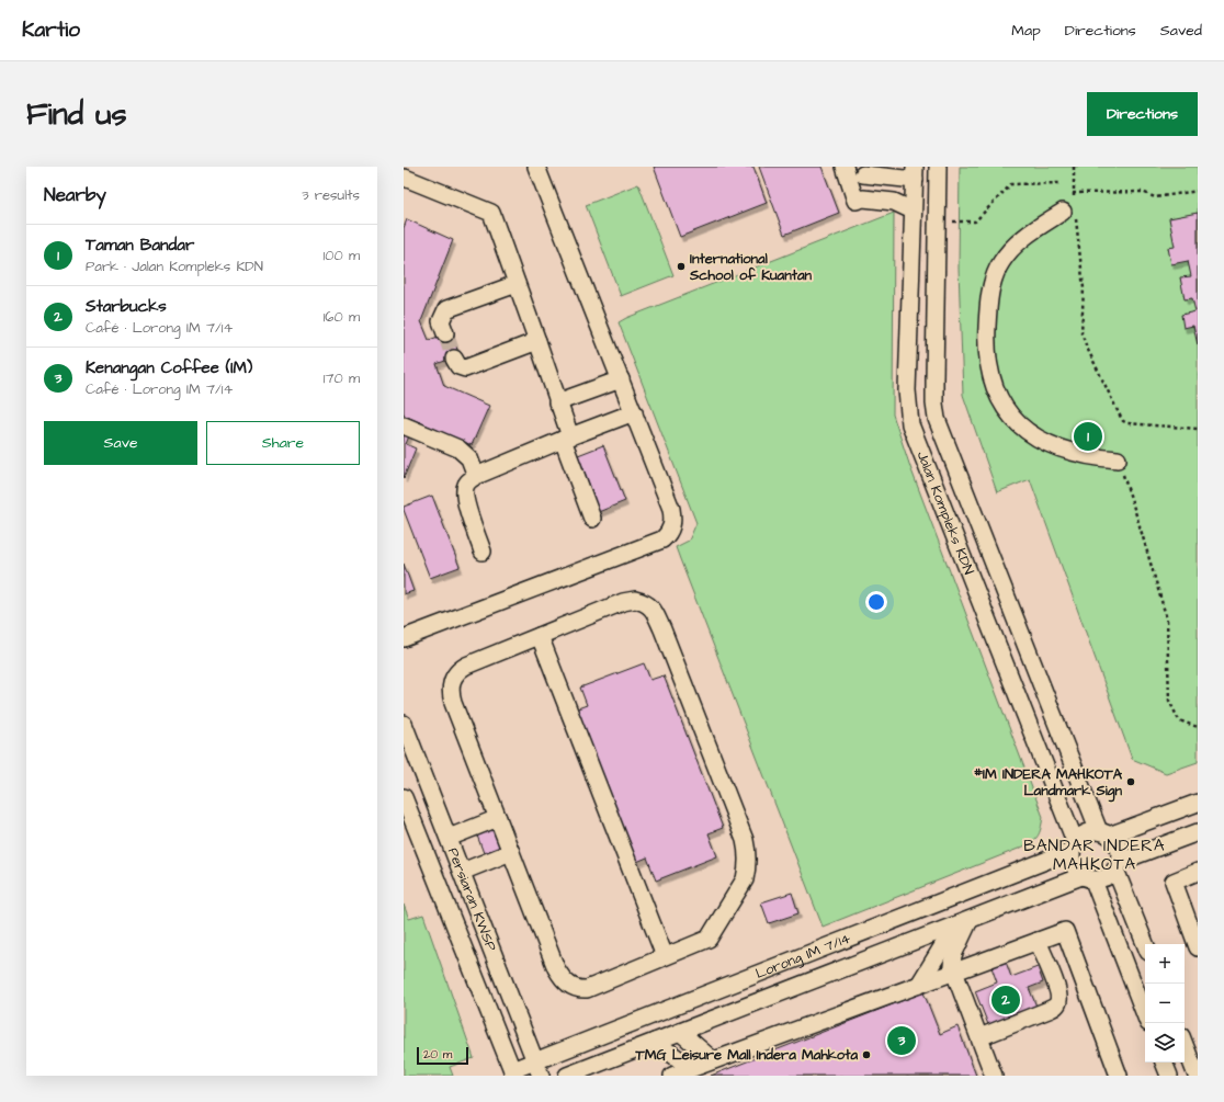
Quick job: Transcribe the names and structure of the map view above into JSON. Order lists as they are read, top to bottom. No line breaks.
{"streets":{"street":["Jalan Kompleks KDN","Persiaran KWSP","Lorong IM 7/14"]},"crossings":[["Jalan Kompleks KDN","Lorong IM 7/14"],["Persiaran KWSP","Lorong IM 7/14"]],"districts":["BANDAR INDERA MAHKOTA"],"places":["International School of Kuantan","#IM INDERA MAHKOTA Landmark Sign","TMG Leisure Mall Indera Mahkota"],"scale_bar":"20 m","page":{"header":"Kartio","nav":["Map","Directions","Saved"],"buttons":["Directions",["Save","Share"]],"title":"Find us","heading":["Nearby","3 results"],"list":[{"mark":"1","name":"Taman Bandar","note":"Park · Jalan Kompleks KDN","value":"100 m"},{"mark":"2","name":"Starbucks","note":"Café · Lorong IM 7/14","value":"160 m"},{"mark":"3","name":"Kenangan Coffee (IM)","note":"Café · Lorong IM 7/14","value":"170 m"}],"pins":["1","2","3"],"map_buttons":["+","−"],"scale":"20 m"}}
